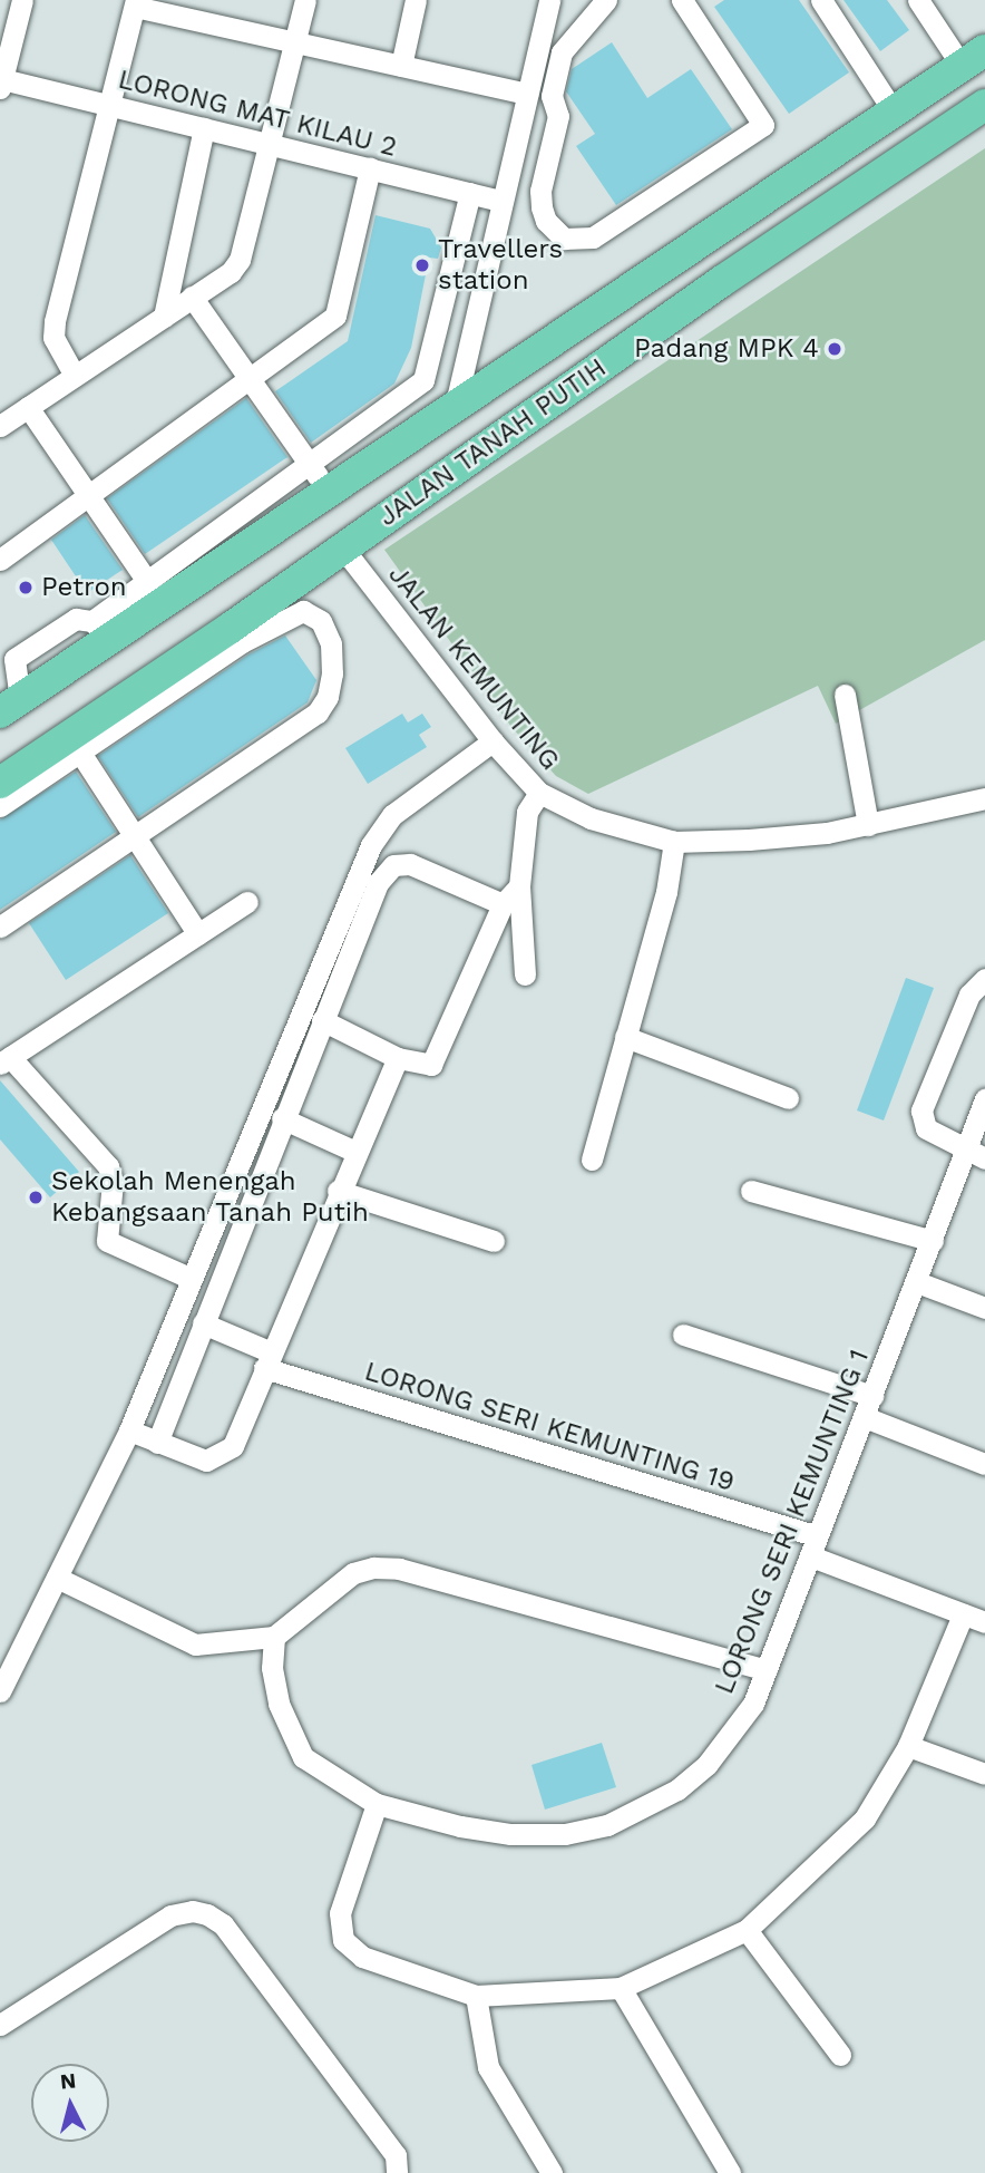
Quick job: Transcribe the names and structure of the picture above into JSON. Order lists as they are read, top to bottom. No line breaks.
{"streets":{"highway":["JALAN TANAH PUTIH"],"street":["LORONG MAT KILAU 2","JALAN KEMUNTING","LORONG SERI KEMUNTING 19","LORONG SERI KEMUNTING 1"]},"crossings":[["JALAN TANAH PUTIH","JALAN KEMUNTING"],["LORONG SERI KEMUNTING 19","LORONG SERI KEMUNTING 1"]],"places":["Travellers station","Padang MPK 4","Petron","Sekolah Menengah Kebangsaan Tanah Putih"],"north":"top"}
